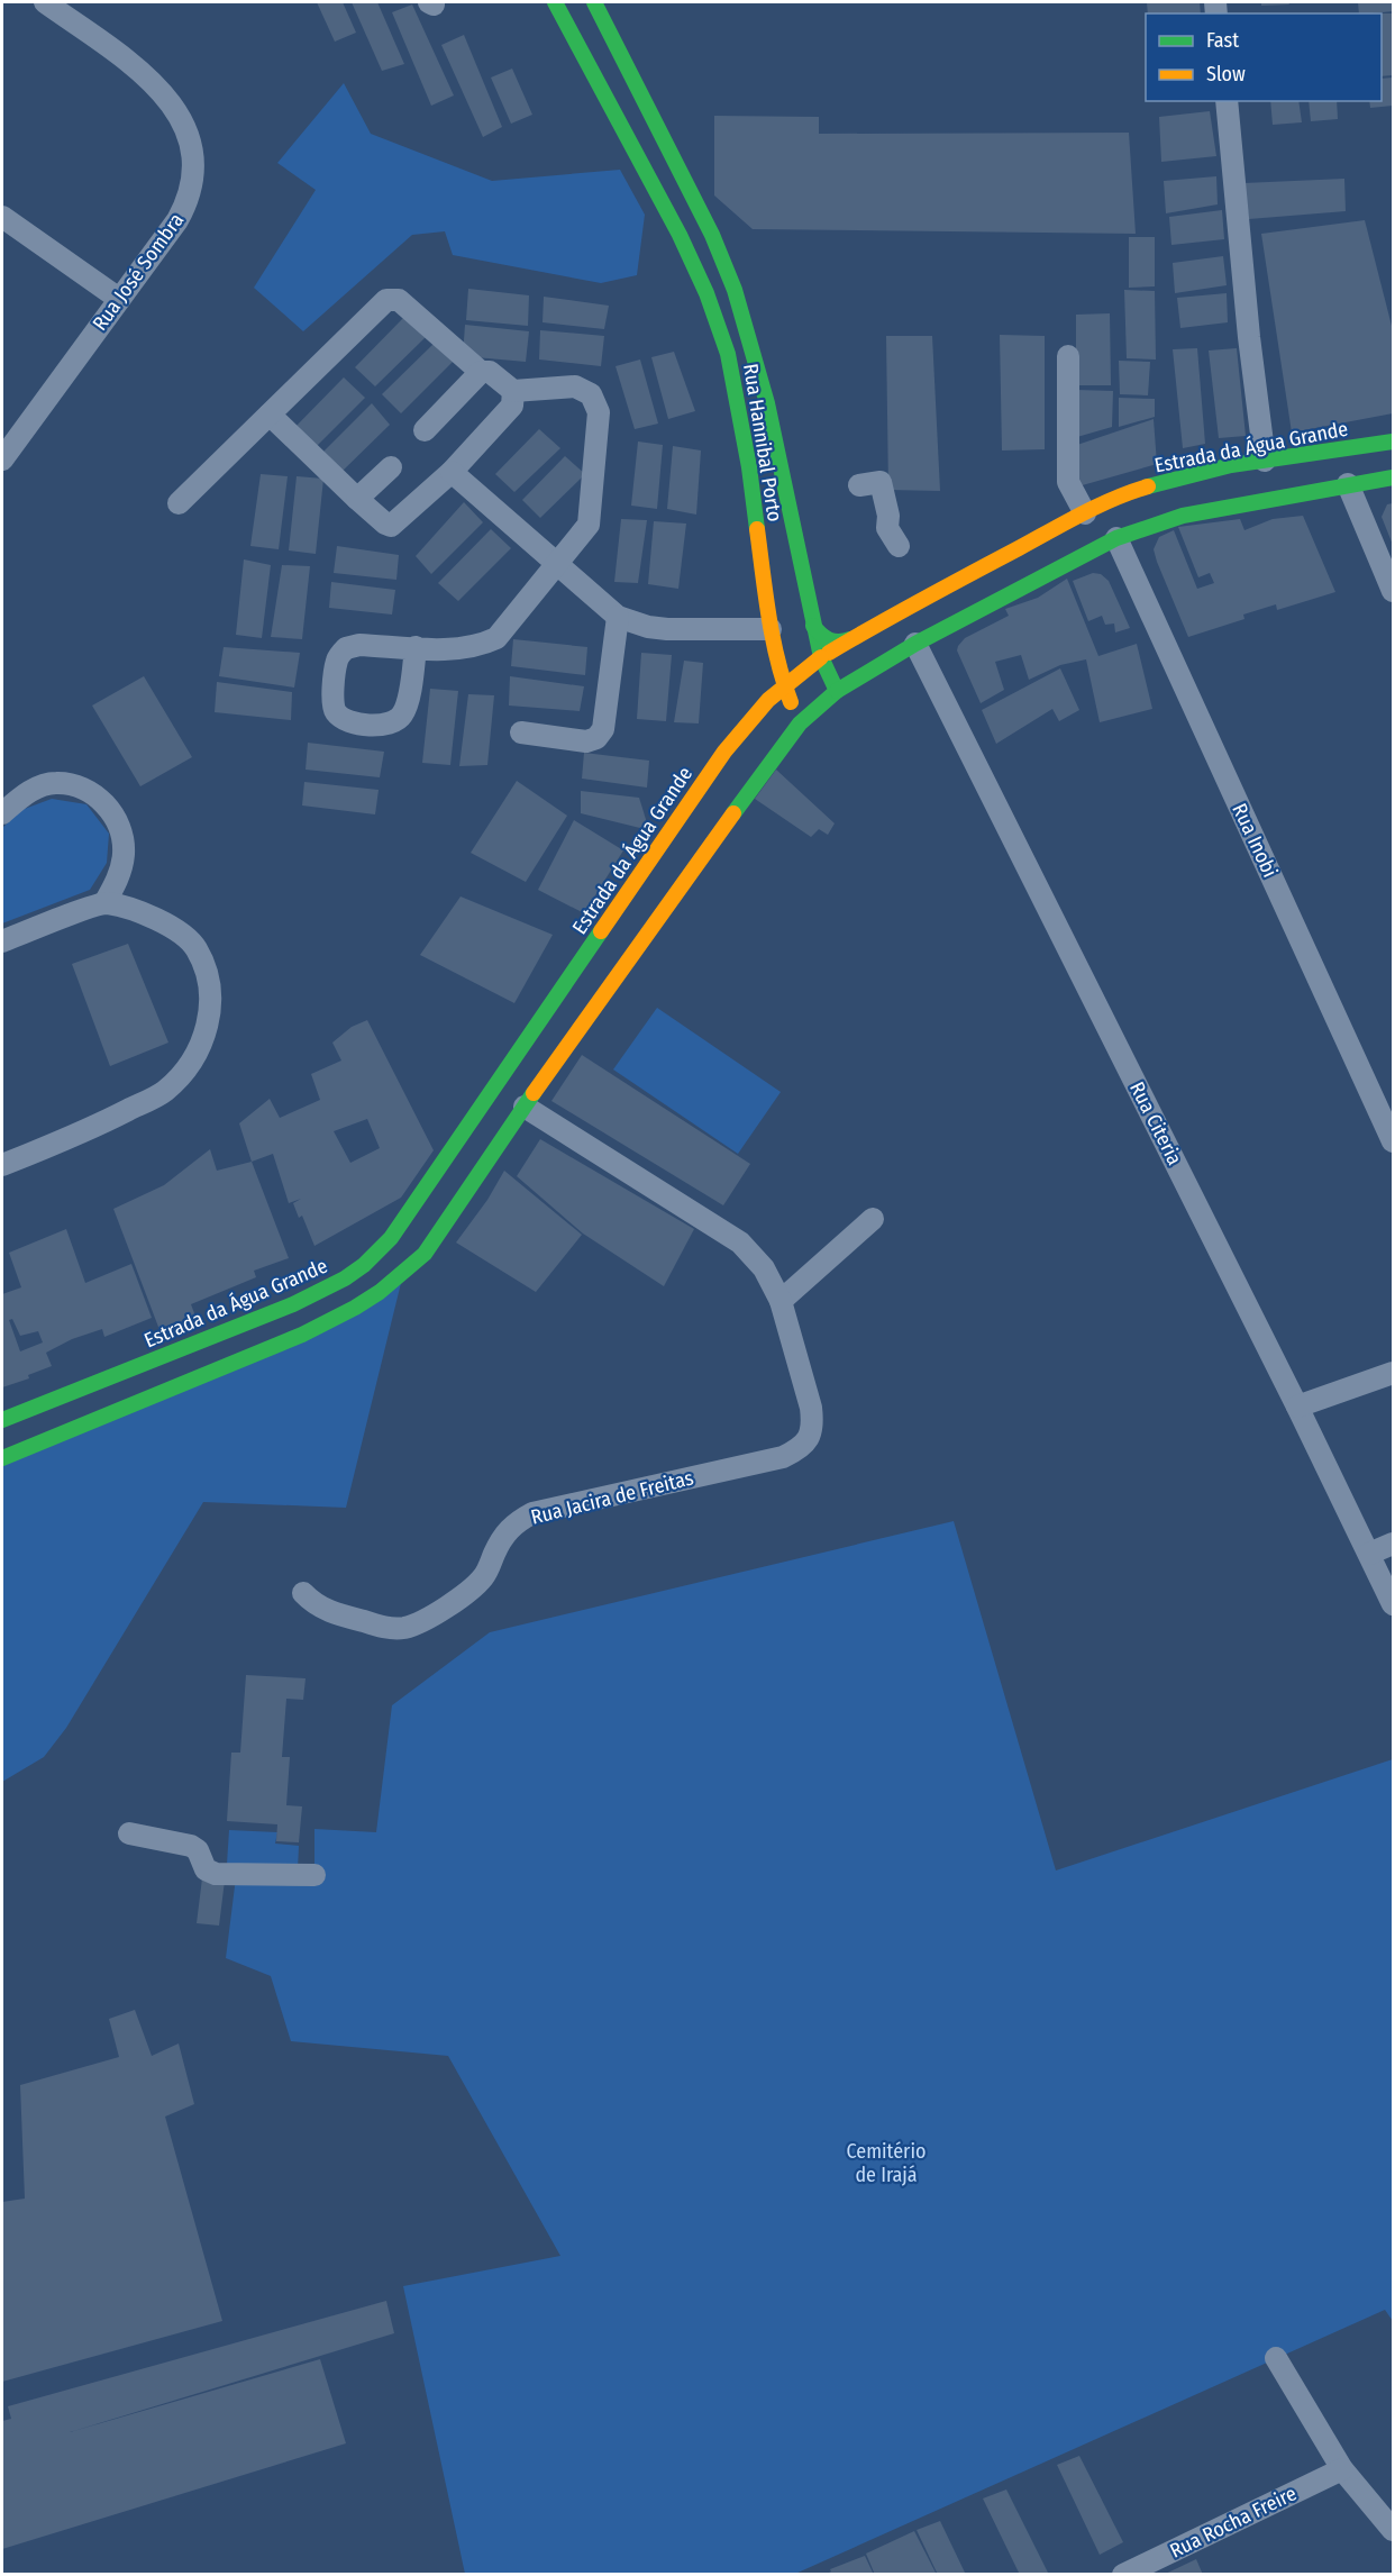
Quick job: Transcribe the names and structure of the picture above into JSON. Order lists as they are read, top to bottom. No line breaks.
{"streets":{"main road":["Rua Hannibal Porto","Estrada da Água Grande"],"street":["Rua José Sombra","Rua Inobi","Rua Citeria","Rua Jacira de Freitas","Rua Rocha Freire"]},"crossings":[["Rua Hannibal Porto","Estrada da Água Grande"]],"parks":["Cemitério de Irajá"],"legend":["Fast","Slow"]}
